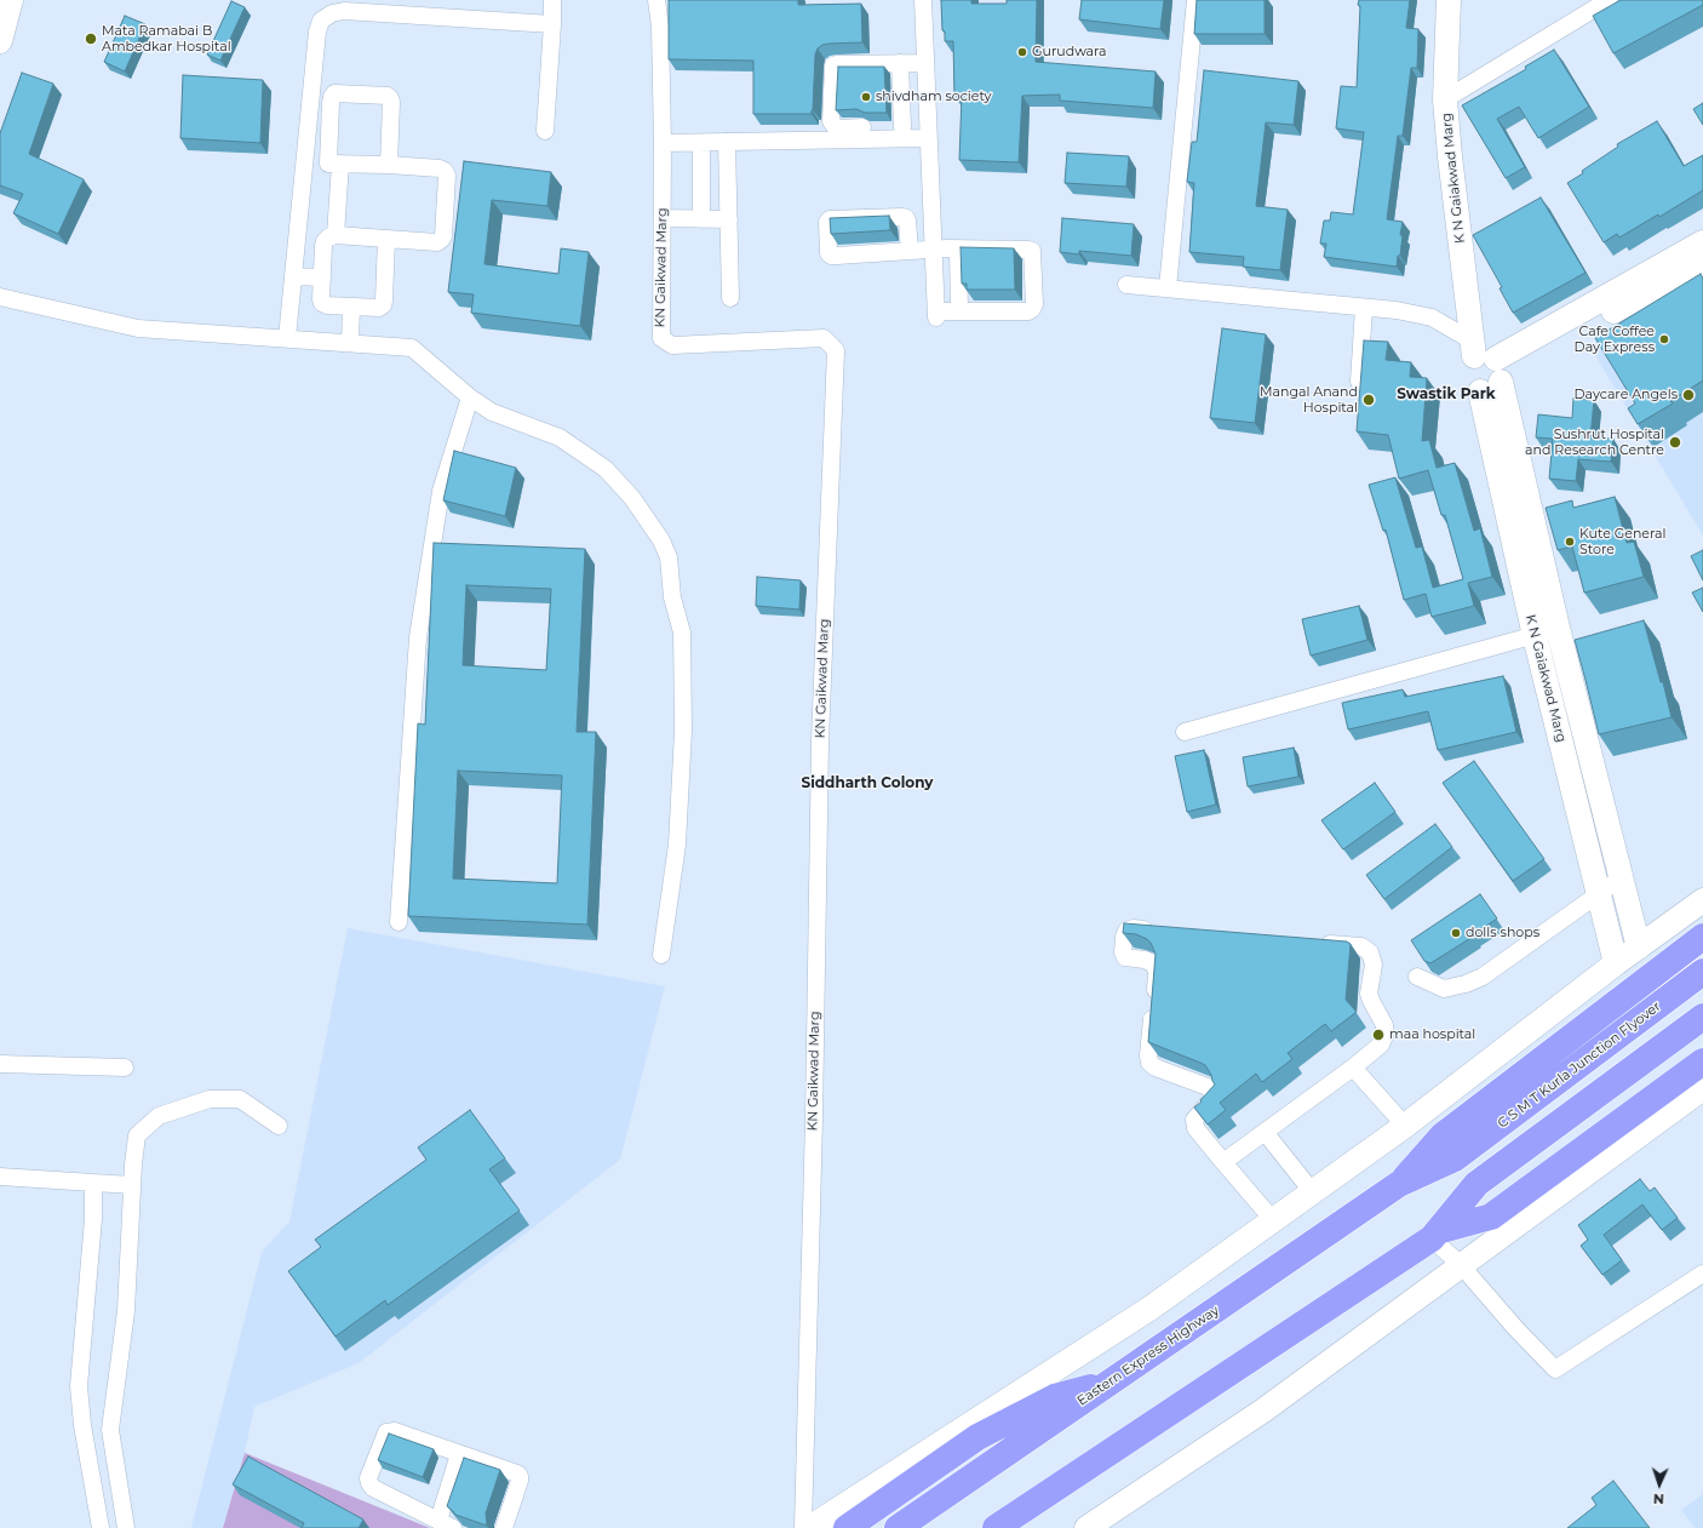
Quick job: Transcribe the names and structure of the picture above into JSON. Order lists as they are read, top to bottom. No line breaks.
{"streets":{"highway":["C S M T Kurla Junction Flyover","Eastern Express Highway"],"street":["K N Gaiakwad Marg","KN Gaikwad Marg"]},"crossings":[["C S M T Kurla Junction Flyover","Eastern Express Highway"]],"districts":["Swastik Park","Siddharth Colony"],"places":["Mata Ramabai B Ambedkar Hospital","Gurudwara","shivdham society","Cafe Coffee Day Express","Daycare Angels","Mangal Anand Hospital","Sushrut Hospital and Research Centre","Kute General Store","dolls shops","maa hospital"],"north":"bottom"}
